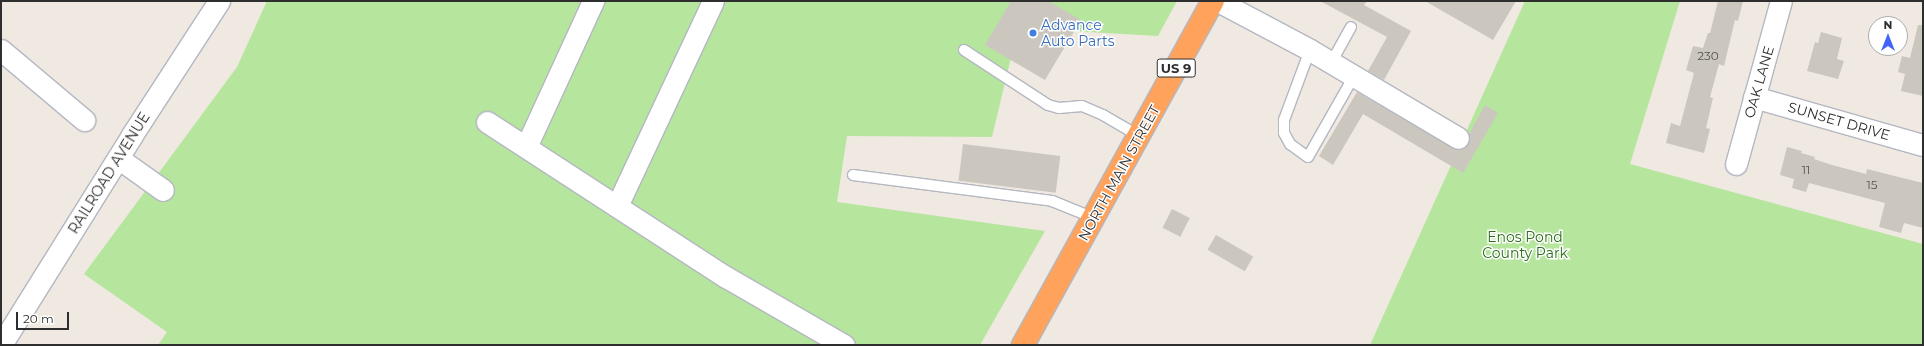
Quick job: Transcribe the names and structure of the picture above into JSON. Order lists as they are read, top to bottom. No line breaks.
{"streets":{"highway":["US 9","NORTH MAIN STREET"],"street":["OAK LANE","SUNSET DRIVE","RAILROAD AVENUE"]},"crossings":[["OAK LANE","SUNSET DRIVE"]],"parks":["Enos Pond County Park"],"places":["Advance Auto Parts"],"house_numbers":["230","11","15"],"scale_bar":"20 m","north":"top"}
